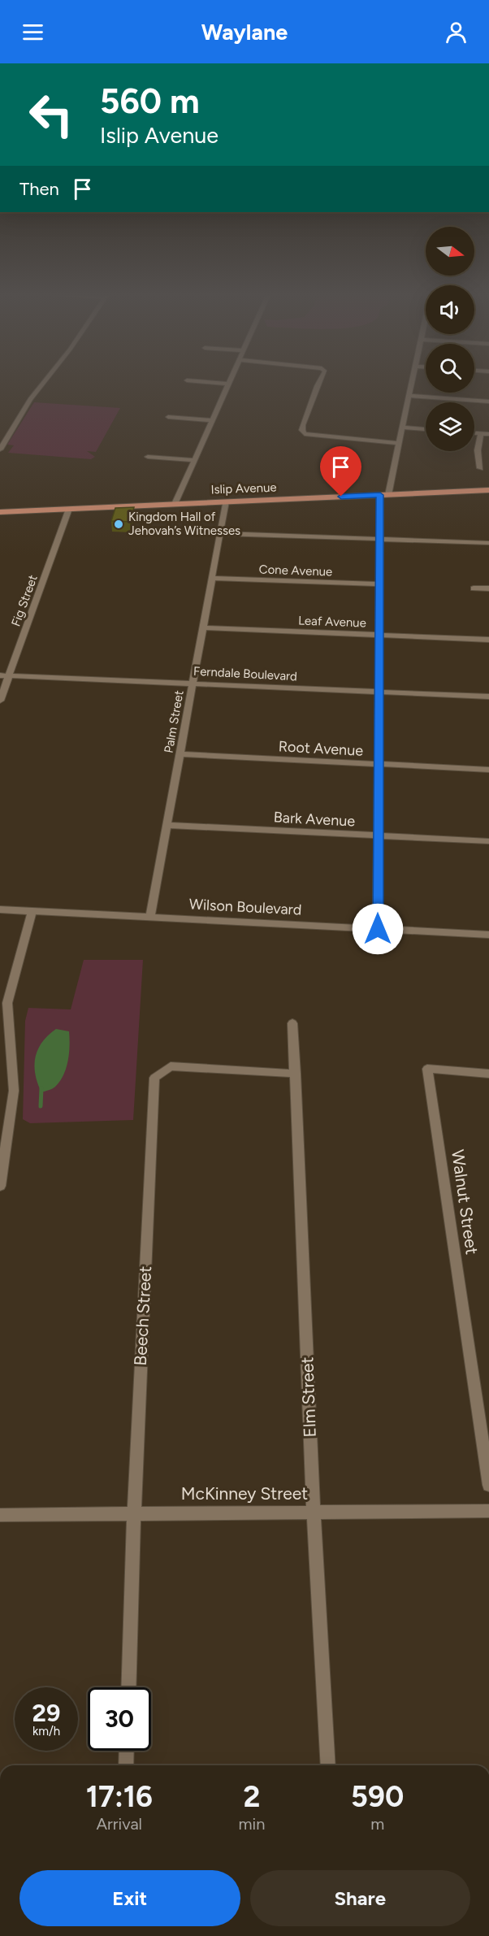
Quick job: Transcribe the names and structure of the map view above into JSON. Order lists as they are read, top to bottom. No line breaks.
{"streets":{"main road":["Islip Avenue"],"street":["Cone Avenue","Fig Street","Leaf Avenue","Ferndale Boulevard","Palm Street","Root Avenue","Bark Avenue","Wilson Boulevard","Walnut Street","Beech Street","Elm Street","McKinney Street"]},"crossings":[["Islip Avenue","Fig Street"],["Islip Avenue","Palm Street"],["Cone Avenue","Palm Street"],["Fig Street","Ferndale Boulevard"],["Leaf Avenue","Palm Street"],["Ferndale Boulevard","Palm Street"],["Palm Street","Root Avenue"],["Palm Street","Bark Avenue"],["Palm Street","Wilson Boulevard"],["Beech Street","Elm Street"],["Beech Street","McKinney Street"],["Elm Street","McKinney Street"]],"places":["Kingdom Hall of Jehovah’s Witnesses"],"north":"right","page":{"header":"Waylane","turn":["560 m","Islip Avenue"],"then":"Then","speed":"29 km/h","limit":"30","eta":["17:16","Arrival","2","min","590","m"],"buttons":["Exit","Share"]}}
